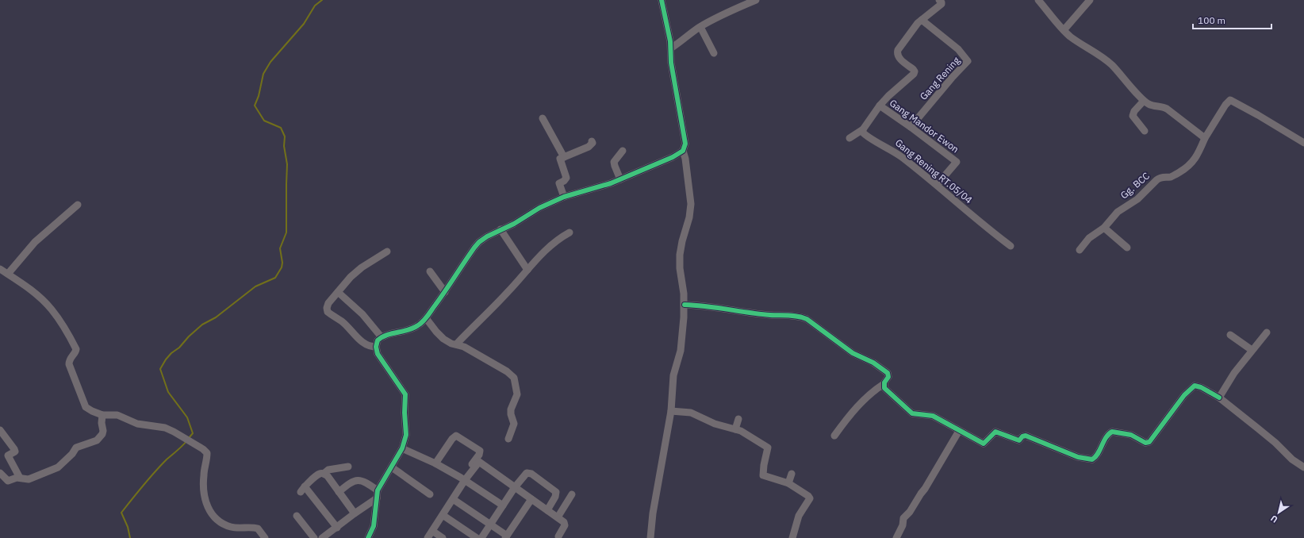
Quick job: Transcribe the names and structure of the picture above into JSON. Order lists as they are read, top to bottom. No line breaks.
{"streets":{"street":["Gang Rening","Gang Mandor Ewon","Gang Rening RT.05/04","Gg. BCC"]},"crossings":[["Gang Rening","Gang Mandor Ewon"],["Gang Mandor Ewon","Gang Rening RT.05/04"]],"scale_bar":"100 m","north":"bottom left"}
